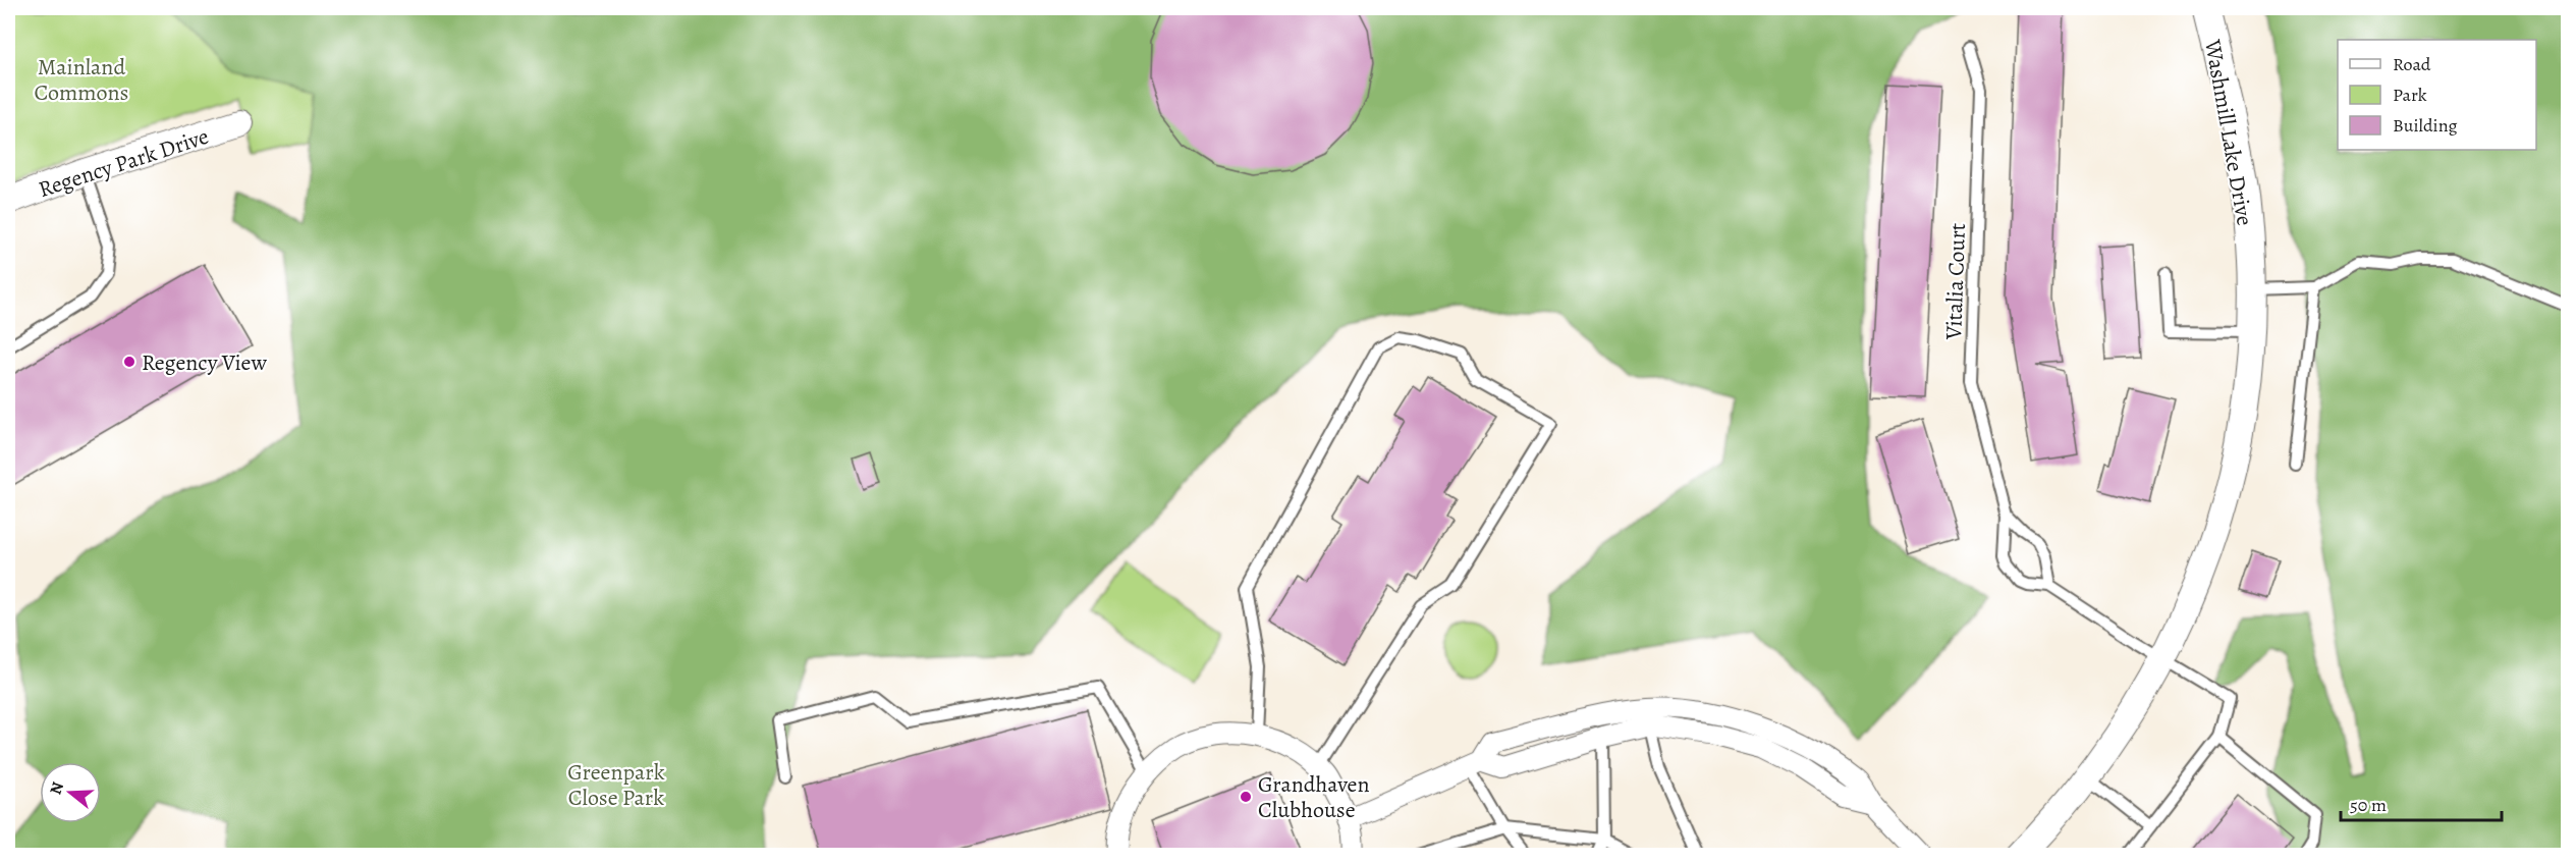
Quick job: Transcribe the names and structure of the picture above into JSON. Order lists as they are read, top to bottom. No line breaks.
{"streets":{"street":["Washmill Lake Drive","Regency Park Drive"],"lane":["Vitalia Court"]},"crossings":[["Washmill Lake Drive","Vitalia Court"]],"parks":["Mainland Commons","Greenpark Close Park"],"places":["Regency View","Grandhaven Clubhouse"],"legend":["Road","Park","Building"],"scale_bar":"50 m","north":"left"}
